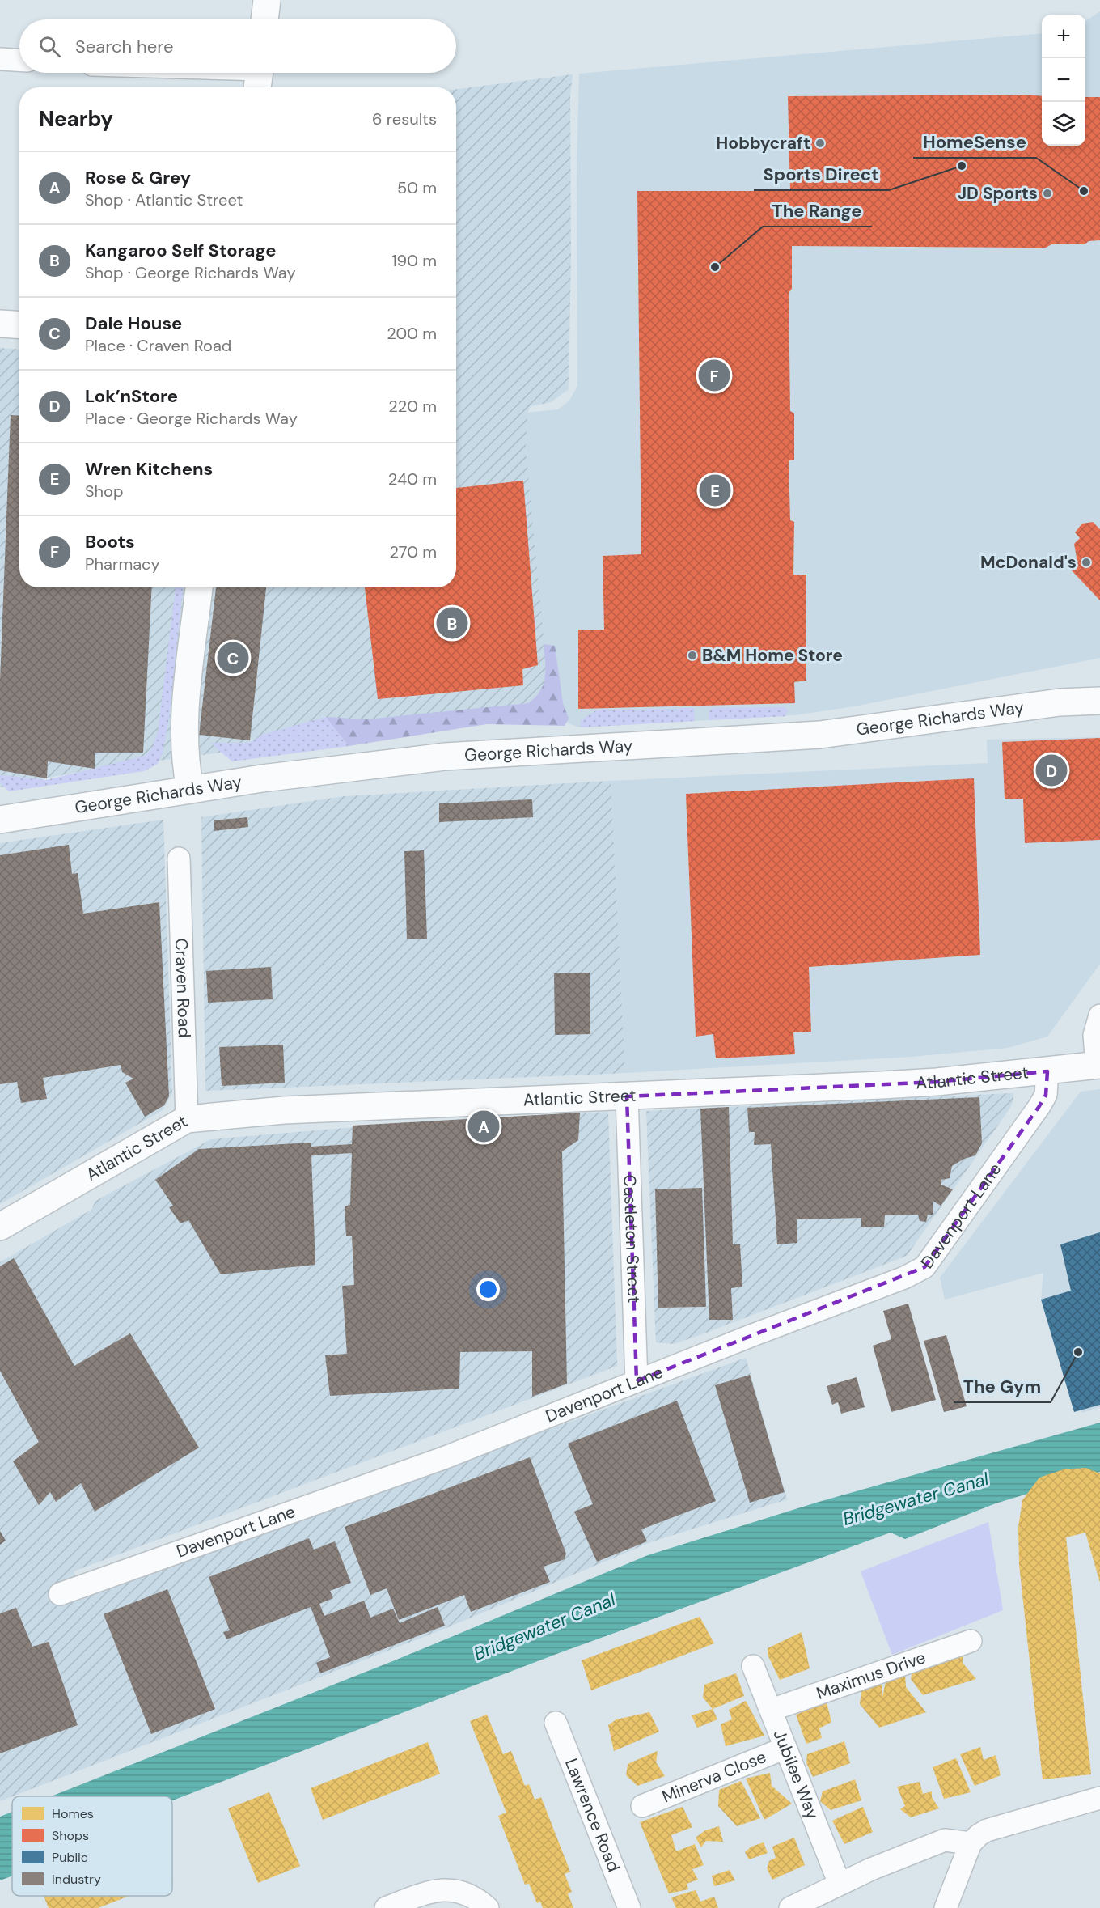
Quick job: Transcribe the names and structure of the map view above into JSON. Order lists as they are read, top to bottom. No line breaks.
{"streets":{"street":["George Richards Way","Craven Road","Atlantic Street","Davenport Lane","Castleton Street","Maximus Drive","Jubilee Way","Minerva Close","Lawrence Road"]},"crossings":[["Craven Road","Atlantic Street"],["Atlantic Street","Davenport Lane"],["Atlantic Street","Castleton Street"],["Davenport Lane","Castleton Street"],["Maximus Drive","Jubilee Way"],["Jubilee Way","Minerva Close"]],"water":["Bridgewater Canal"],"places":["Hobbycraft","Sports Direct","HomeSense","JD Sports","The Range","McDonald's","B&M Home Store","The Gym"],"legend":["Homes","Shops","Public","Industry"],"page":{"map_buttons":["+","−"],"search":"Search here","heading":["Nearby","6 results"],"list":[{"mark":"A","name":"Rose & Grey","note":"Shop · Atlantic Street","value":"50 m"},{"mark":"B","name":"Kangaroo Self Storage","note":"Shop · George Richards Way","value":"190 m"},{"mark":"C","name":"Dale House","note":"Place · Craven Road","value":"200 m"},{"mark":"D","name":"Lok’nStore","note":"Place · George Richards Way","value":"220 m"},{"mark":"E","name":"Wren Kitchens","note":"Shop","value":"240 m"},{"mark":"F","name":"Boots","note":"Pharmacy","value":"270 m"}],"pins":["F","E","B","C","D","A"]}}
